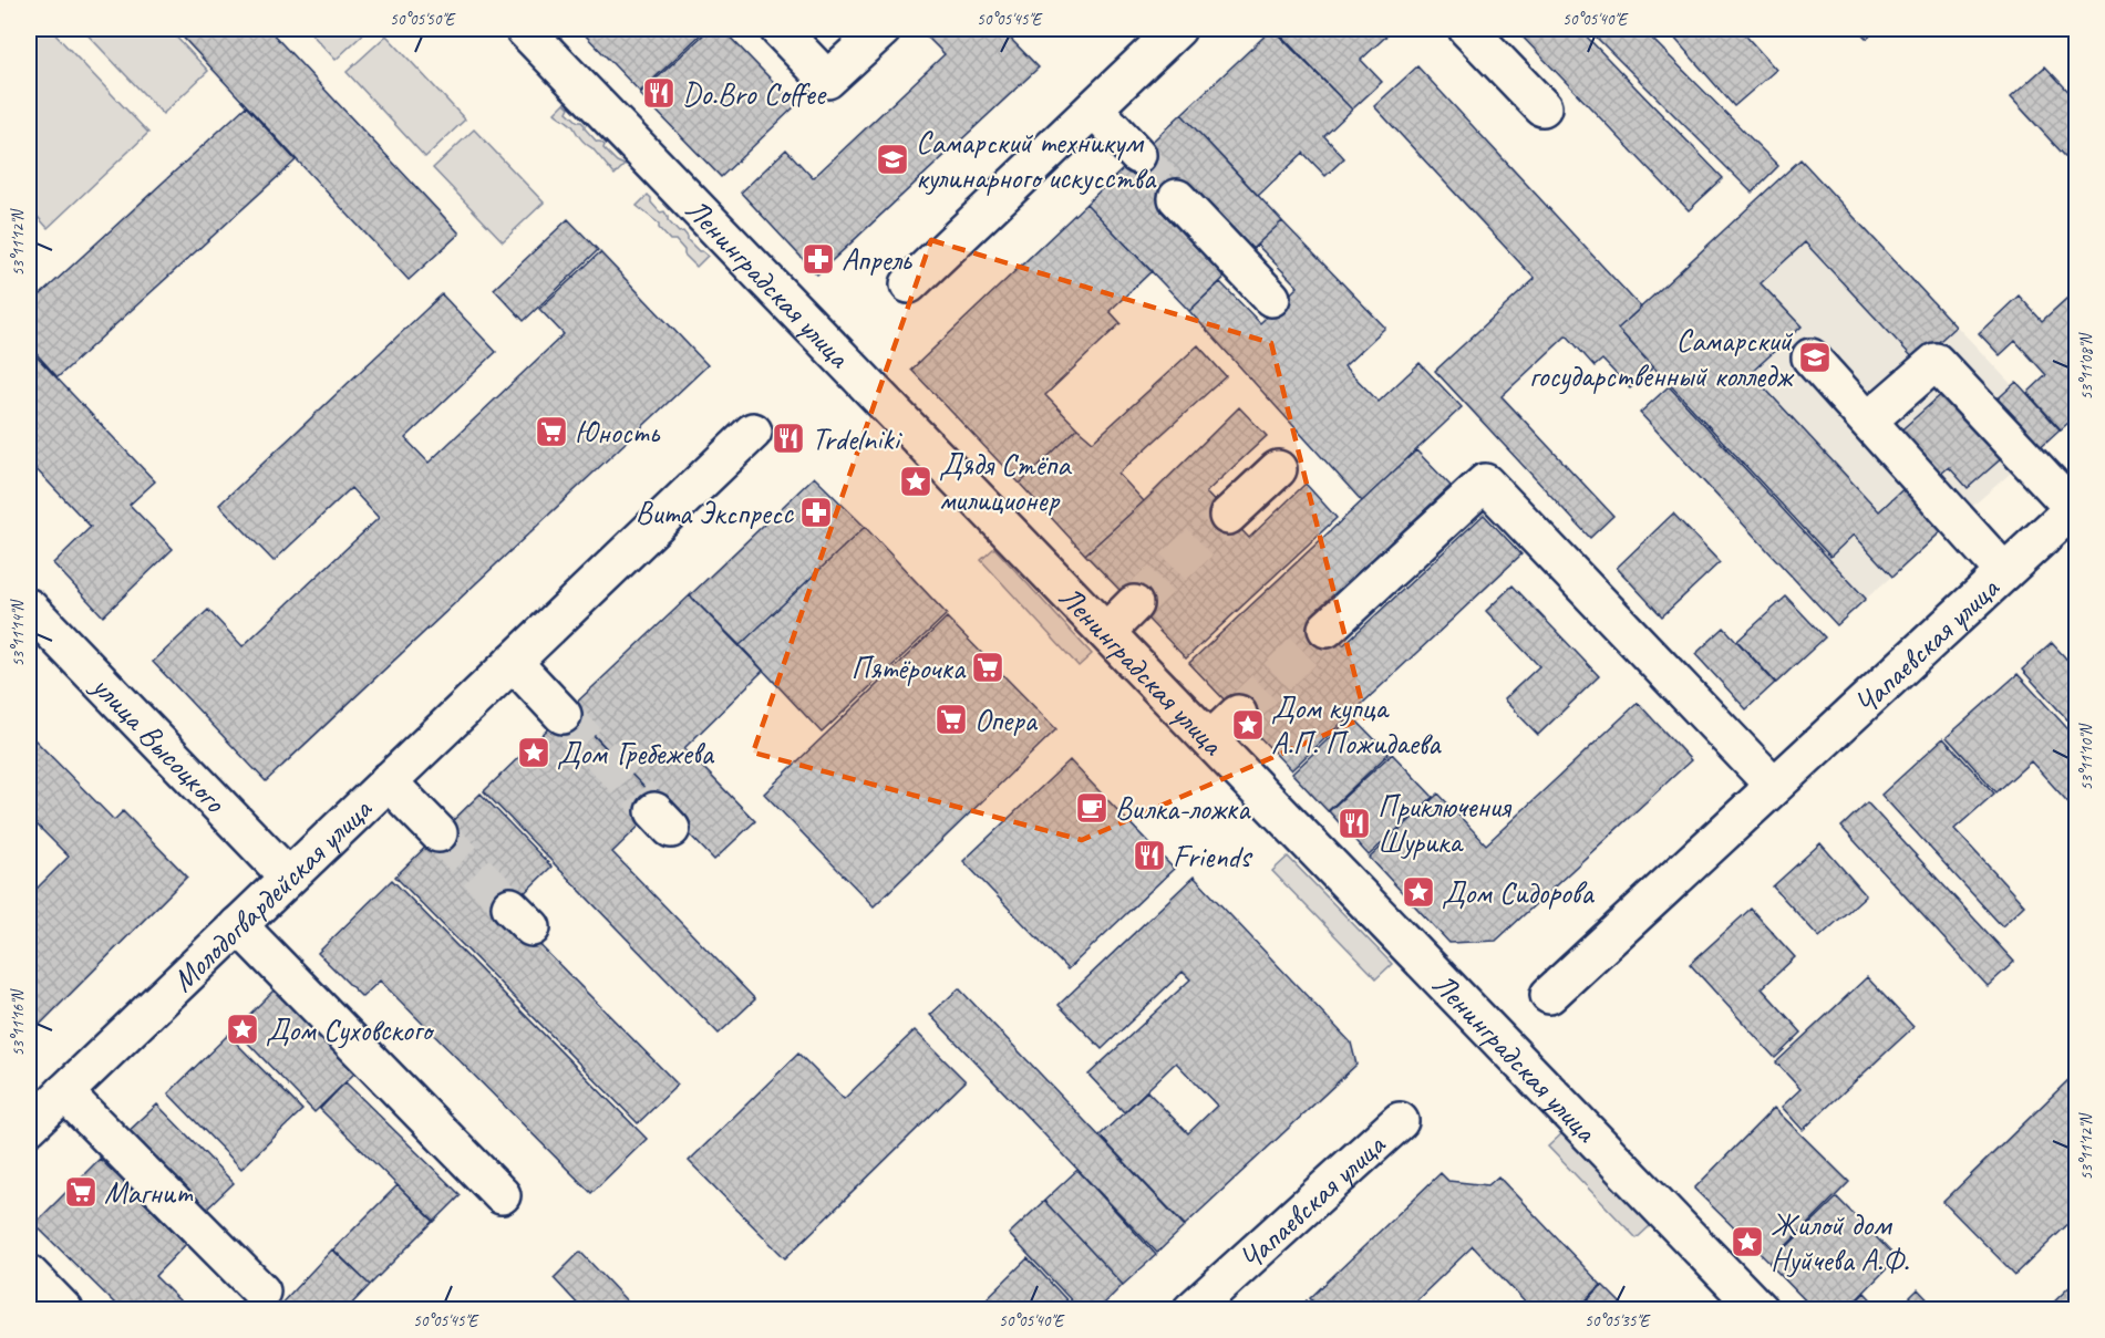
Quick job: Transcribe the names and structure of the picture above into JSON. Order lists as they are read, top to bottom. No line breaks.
{"streets":{"street":["Ленинградская улица","Чапаевская улица","улица Высоцкого","Молодогвардейская улица"]},"crossings":[["улица Высоцкого","Молодогвардейская улица"]],"places":{"restaurant":["Do.Bro Coffee","Trdelniki","Приключения Шурика","Friends"],"school or university":["Самарский техникум кулинарного искусства","Самарский государственный колледж"],"pharmacy":["Апрель","Вита Экспресс"],"supermarket":["Юность","Пятёрочка","Опера","Магнит"],"place":["Дядя Стёпа милиционер","Дом купца А.П. Пожидаева","Дом Гребежева","Дом Сидорова","Дом Суховского","Жилой дом Нуйчева А.Ф."],"cafe":["Вилка-ложка"]},"coordinates":["50°05'50\"E","50°05'45\"E","50°05'40\"E","53°11'12\"N","53°11'08\"N","53°11'14\"N","53°11'10\"N","53°11'16\"N","50°05'35\"E"]}
